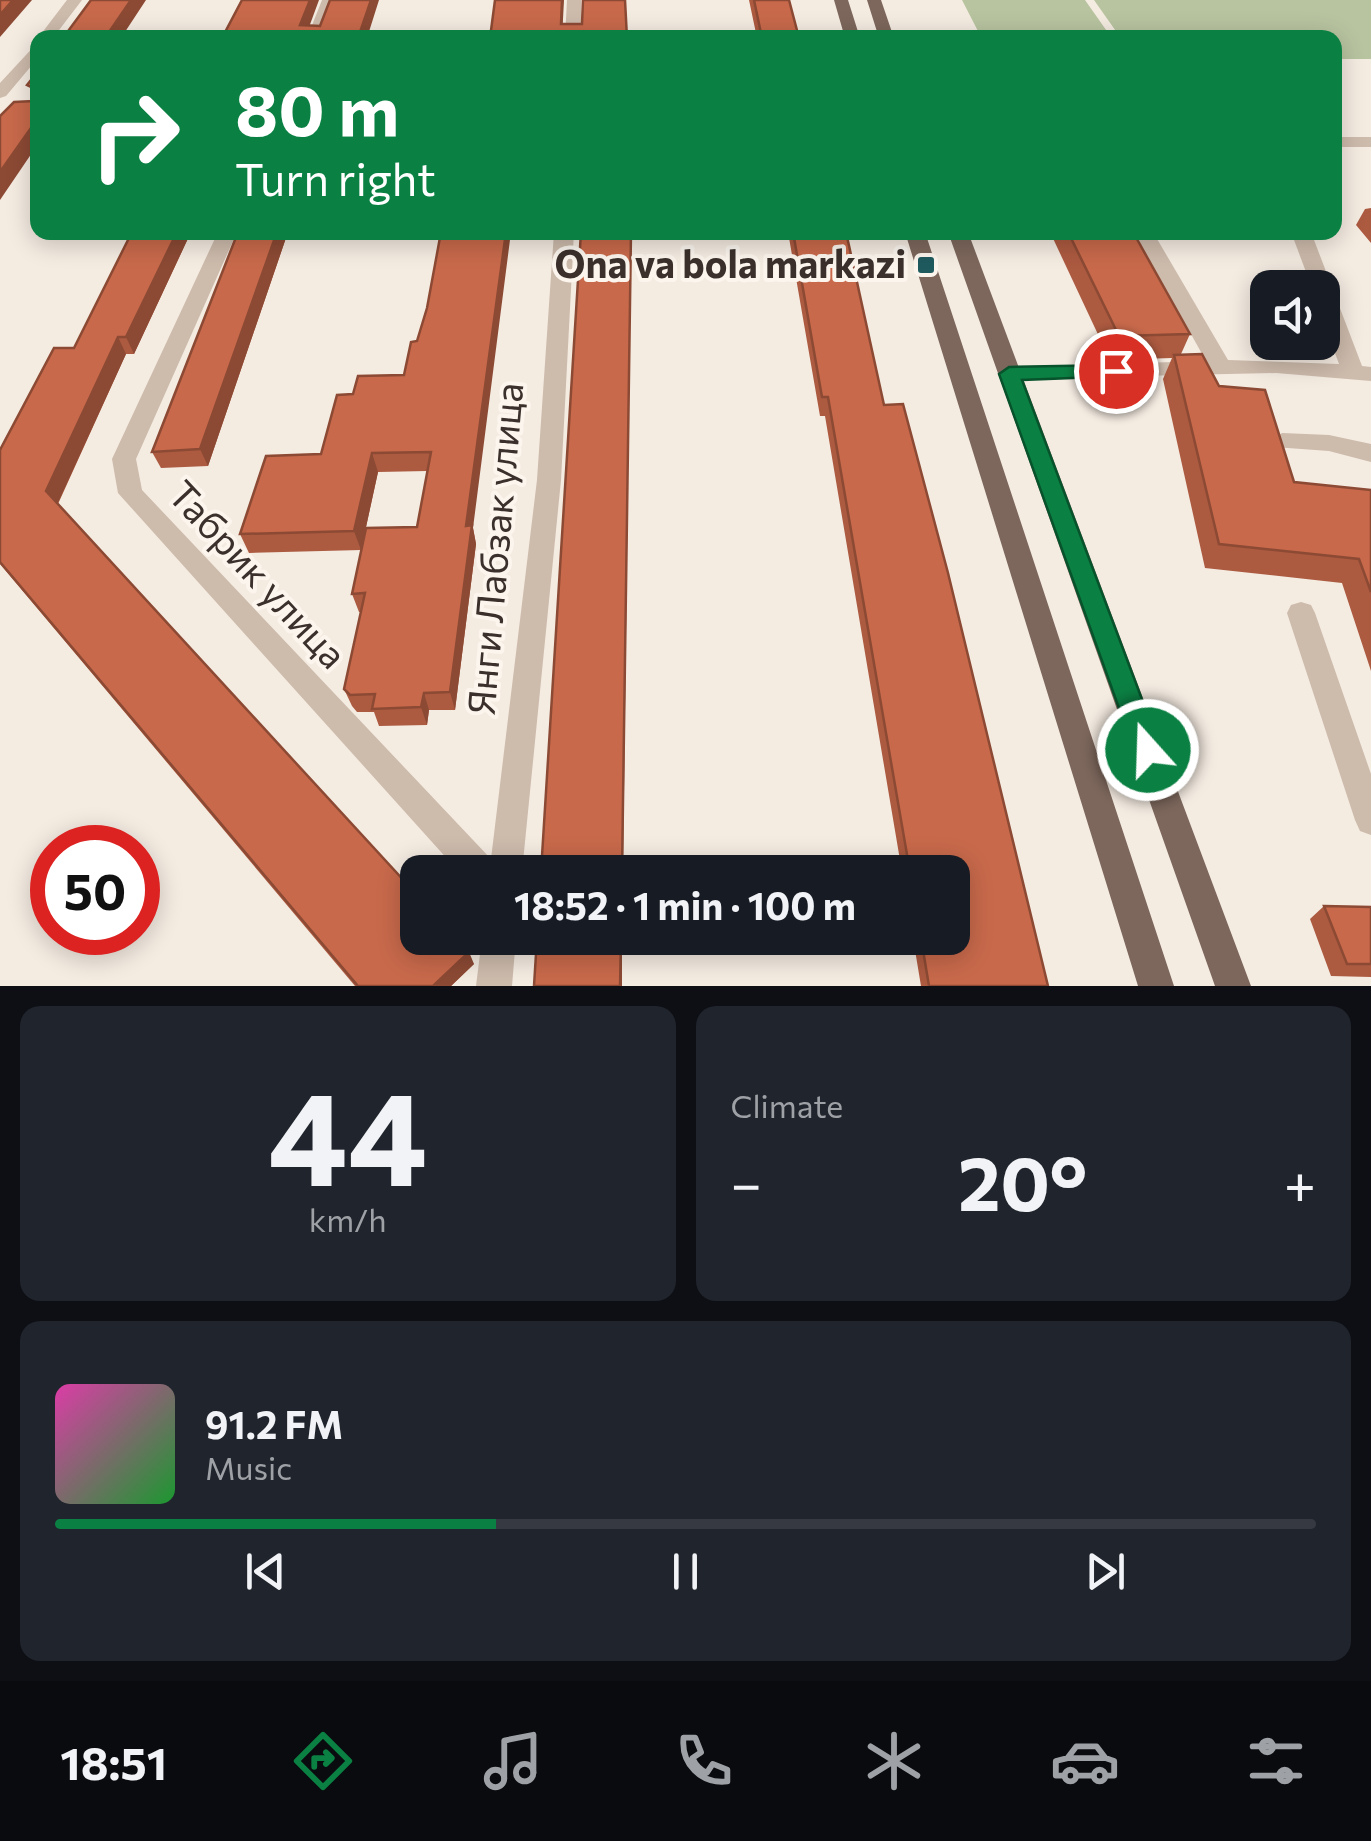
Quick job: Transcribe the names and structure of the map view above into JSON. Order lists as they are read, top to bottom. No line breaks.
{"streets":{"street":["Янги Лабзак улица","Табрик улица"]},"places":{"transit":["Ona va bola markazi"]},"page":{"turn":["80 m","Turn right"],"limit":"50","trip":"18:52 · 1 min · 100 m","tile":[["44","km/h"],"Climate"],"heat":["−","20°","+"],"song":["91.2 FM","Music"],"tabs":"18:51"}}
